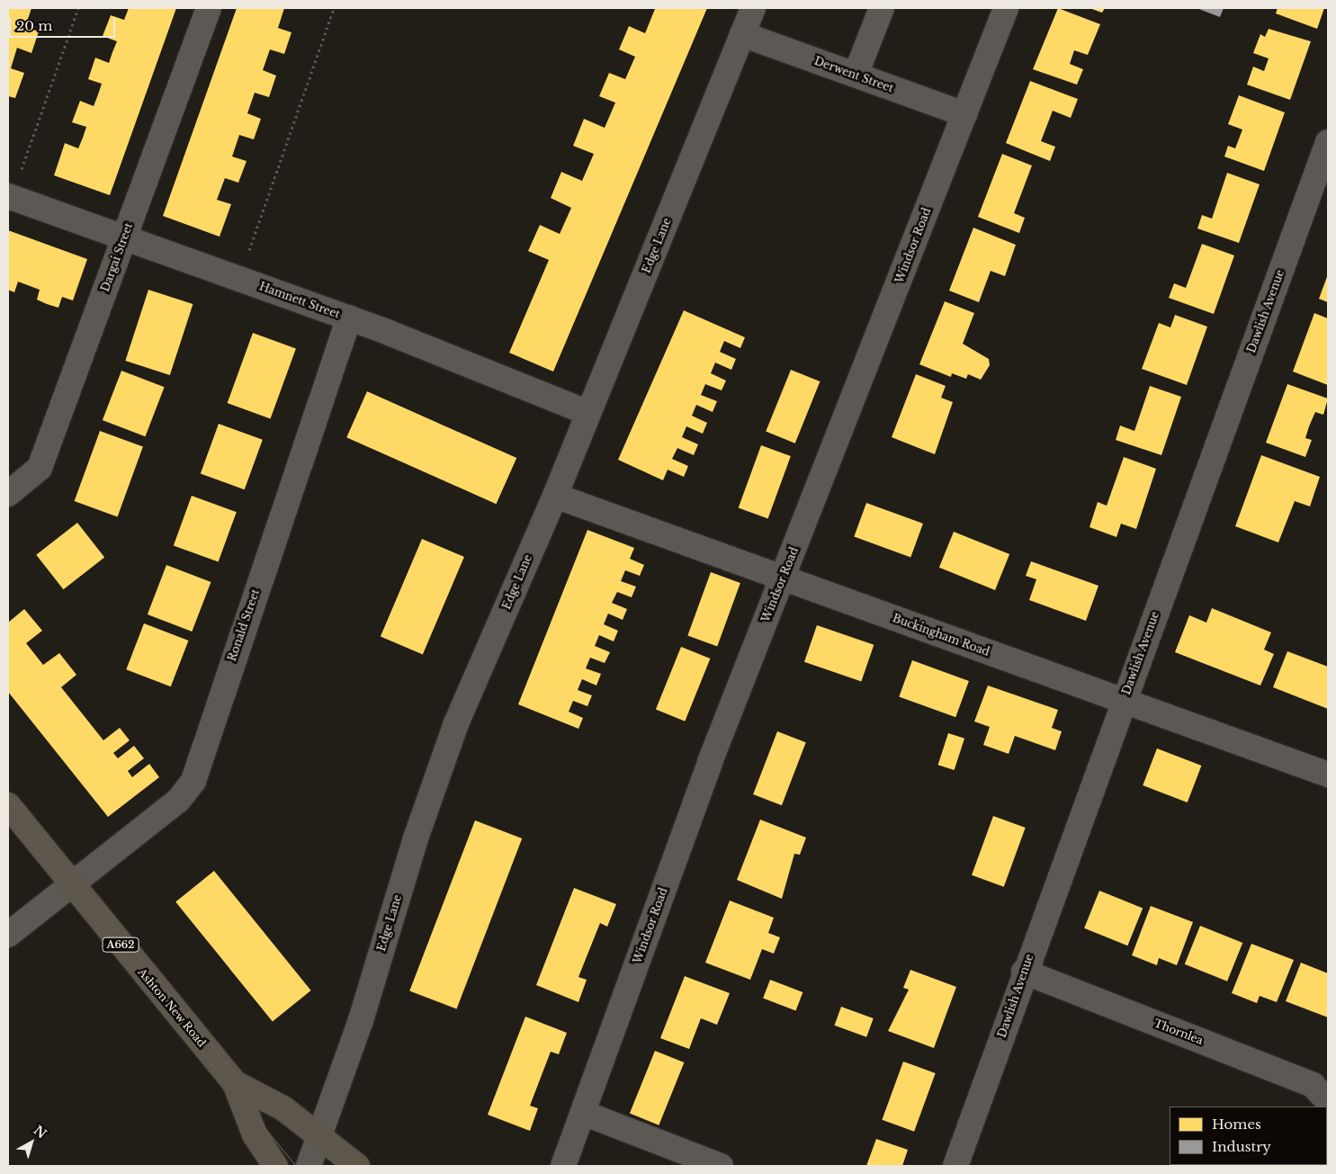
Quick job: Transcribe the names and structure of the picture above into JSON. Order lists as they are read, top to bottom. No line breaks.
{"streets":{"main road":["A662","Ashton New Road"],"street":["Derwent Street","Edge Lane","Windsor Road","Dargai Street","Hamnett Street","Dawlish Avenue","Ronald Street","Buckingham Road","Thornlea"]},"crossings":[["Derwent Street","Edge Lane"],["Derwent Street","Windsor Road"],["Edge Lane","Hamnett Street"],["Edge Lane","Buckingham Road"],["Edge Lane","A662"],["Windsor Road","Buckingham Road"],["Dargai Street","Hamnett Street"],["Hamnett Street","Ronald Street"],["Dawlish Avenue","Buckingham Road"],["Dawlish Avenue","Thornlea"],["Ronald Street","Ashton New Road"],["A662","Ashton New Road"]],"legend":["Homes","Industry"],"scale_bar":"20 m","north":"top right"}
